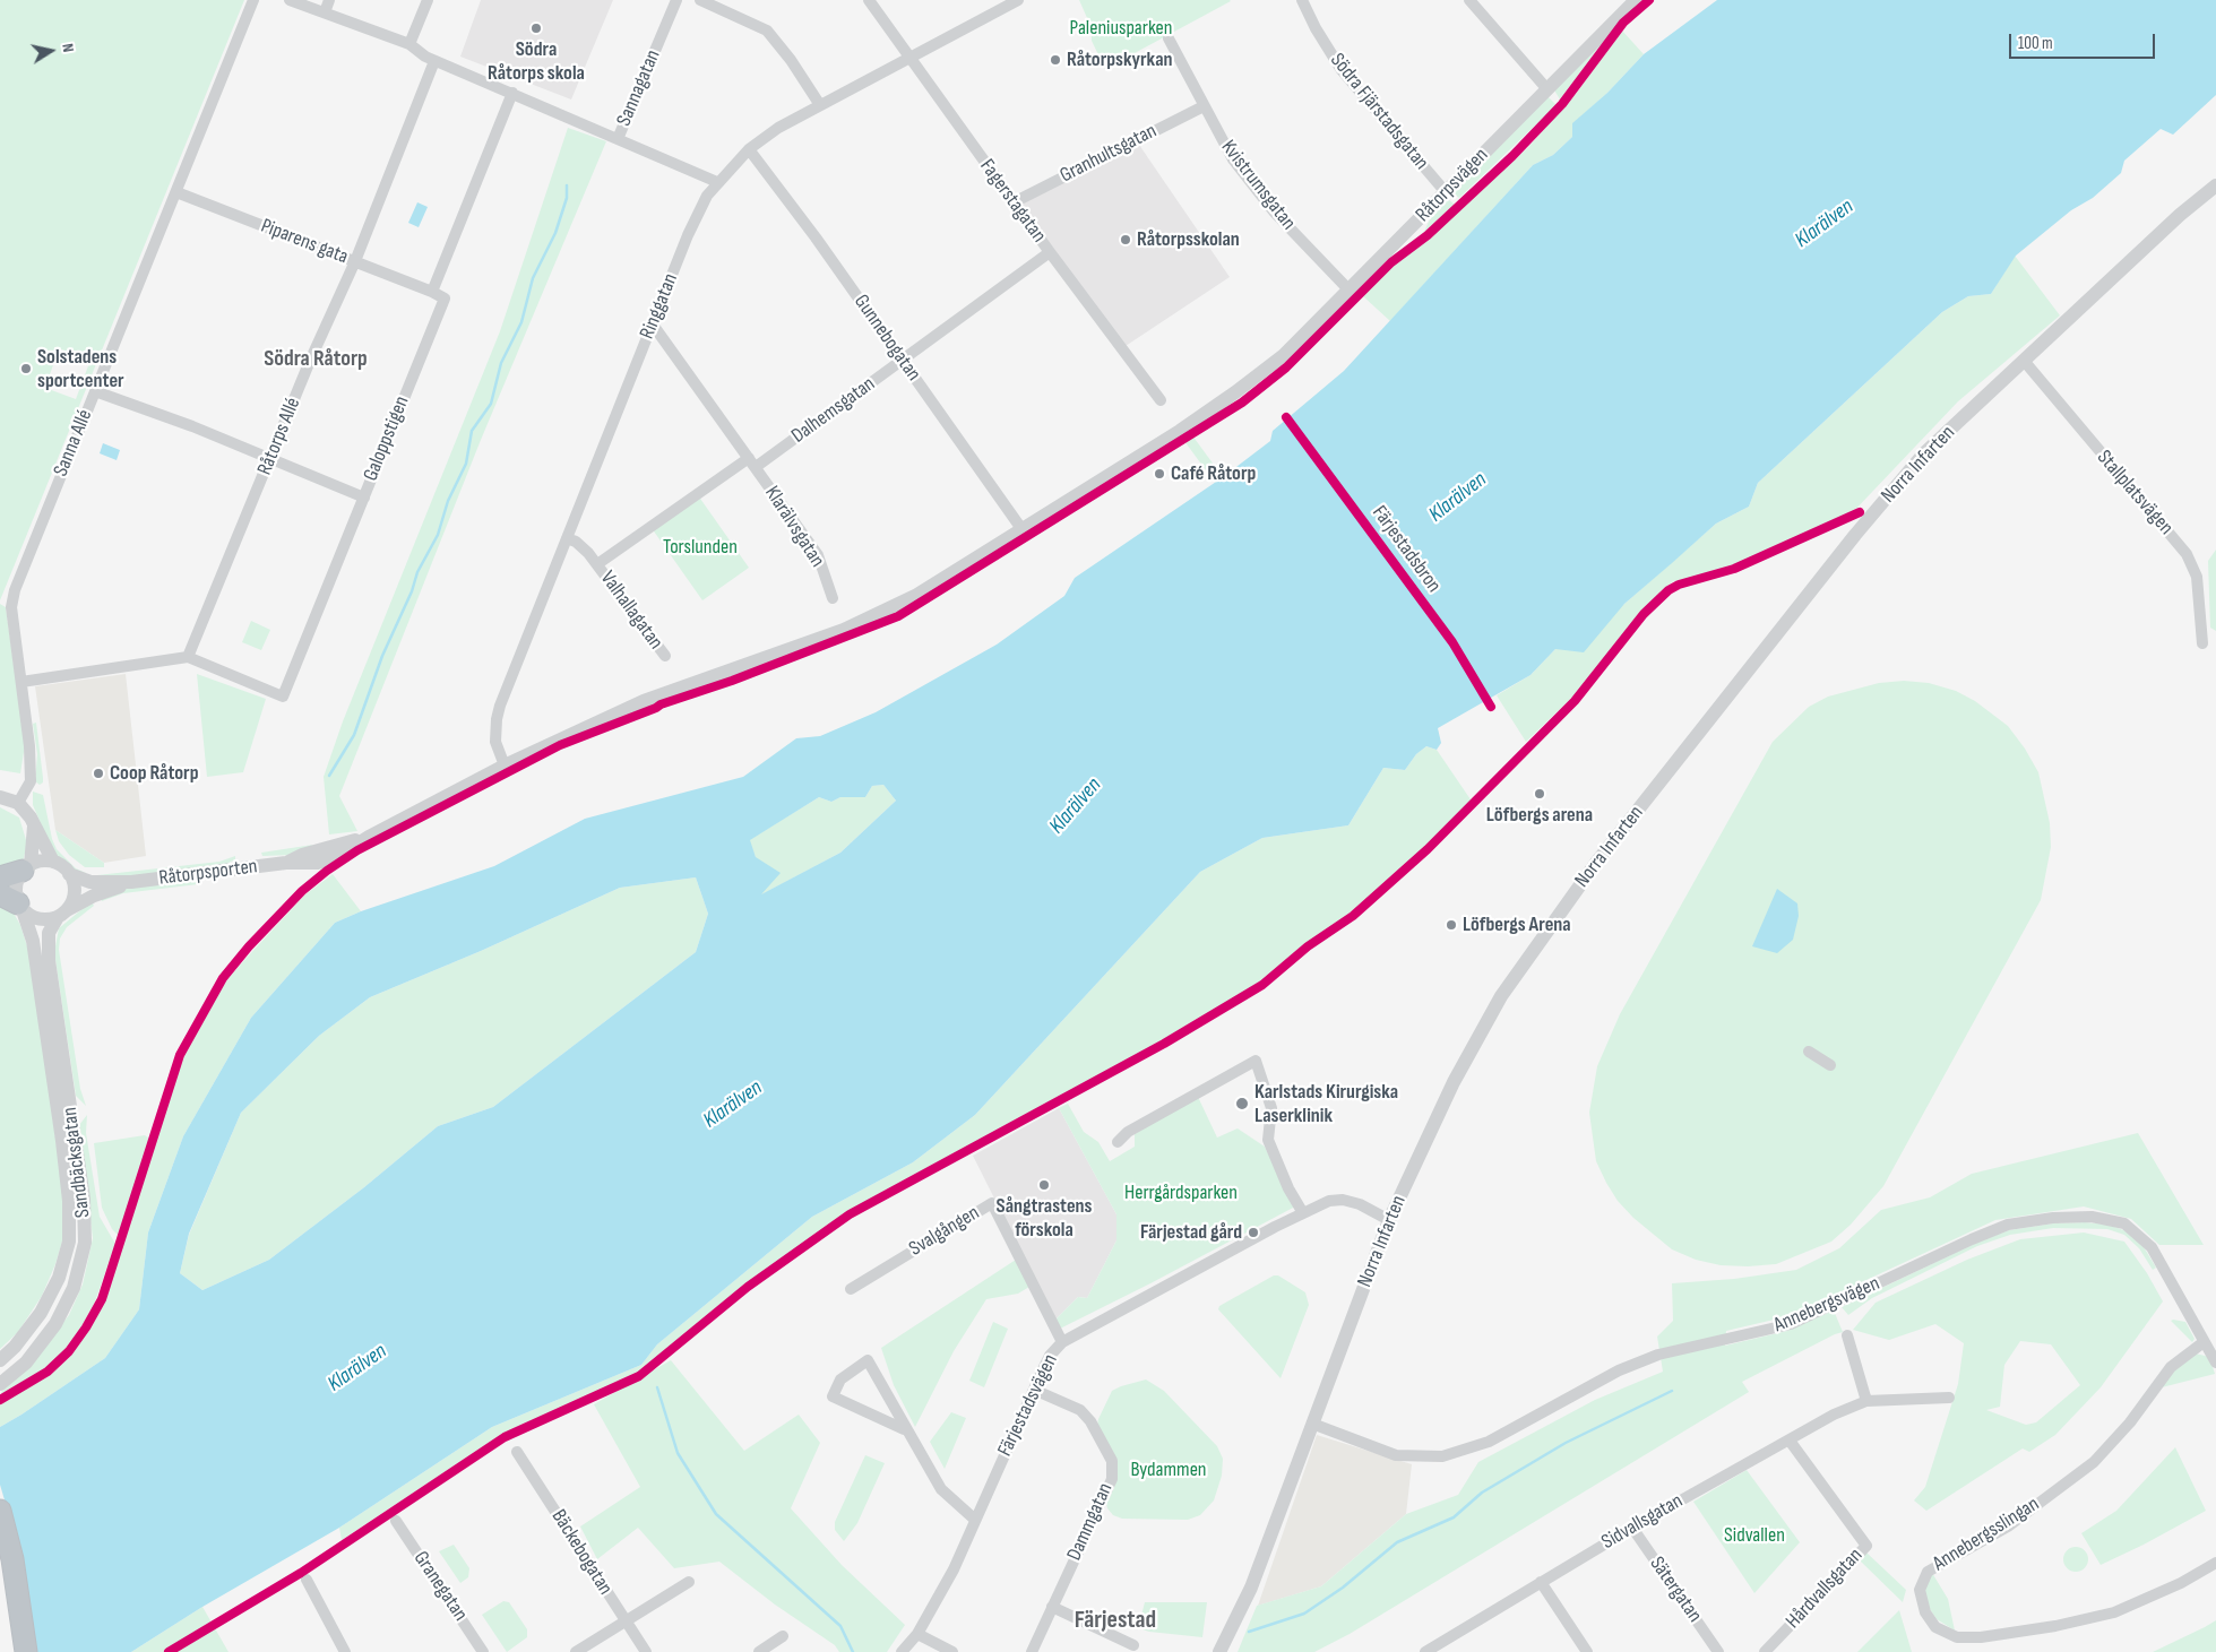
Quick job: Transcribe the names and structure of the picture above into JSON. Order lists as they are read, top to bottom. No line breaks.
{"streets":{"street":["Sannagatan","Södra Fjärstadsgatan","Granhultsgatan","Kvistrumsgatan","Råtorpsvägen","Fagerstagatan","Piparens gata","Ringgatan","Gunnebogatan","Dalhemsgatan","Råtorps Allé","Galoppstigen","Sanna Allé","Norra Infarten","Stallplatsvägen","Klarälvsgatan","Valhallagatan","Råtorpsporten","Sandbäcksgatan","Svalgången","Annebergsvägen","Färjestadsvägen","Dammgatan","Sidvallsgatan","Annebergsslingan","Bäckebogatan","Granegatan","Hårdvallsgatan","Sätergatan"],"cycle path":["Färjestadsbron"]},"crossings":[["Sannagatan","Ringgatan"],["Södra Fjärstadsgatan","Råtorpsvägen"],["Granhultsgatan","Kvistrumsgatan"],["Granhultsgatan","Fagerstagatan"],["Kvistrumsgatan","Råtorpsvägen"],["Råtorpsvägen","Ringgatan"],["Råtorpsvägen","Gunnebogatan"],["Råtorpsvägen","Råtorpsporten"],["Fagerstagatan","Ringgatan"],["Fagerstagatan","Dalhemsgatan"],["Piparens gata","Råtorps Allé"],["Piparens gata","Galoppstigen"],["Piparens gata","Sanna Allé"],["Ringgatan","Gunnebogatan"],["Ringgatan","Klarälvsgatan"],["Ringgatan","Valhallagatan"],["Gunnebogatan","Dalhemsgatan"],["Dalhemsgatan","Klarälvsgatan"],["Dalhemsgatan","Valhallagatan"],["Råtorps Allé","Galoppstigen"],["Norra Infarten","Stallplatsvägen"],["Norra Infarten","Annebergsvägen"],["Norra Infarten","Färjestadsvägen"],["Klarälvsgatan","Valhallagatan"],["Råtorpsporten","Sandbäcksgatan"],["Svalgången","Färjestadsvägen"],["Annebergsvägen","Annebergsslingan"],["Färjestadsvägen","Dammgatan"],["Sidvallsgatan","Hårdvallsgatan"],["Sidvallsgatan","Sätergatan"]],"districts":["Södra Råtorp","Färjestad"],"water":["Klarälven"],"parks":["Paleniusparken","Torslunden","Herrgårdsparken","Bydammen","Sidvallen"],"places":["Södra Råtorps skola","Råtorpskyrkan","Råtorpsskolan","Solstadens sportcenter","Café Råtorp","Coop Råtorp","Löfbergs arena","Löfbergs Arena","Karlstads Kirurgiska Laserklinik","Sångtrastens förskola","Färjestad gård"],"scale_bar":"100 m","north":"right"}
